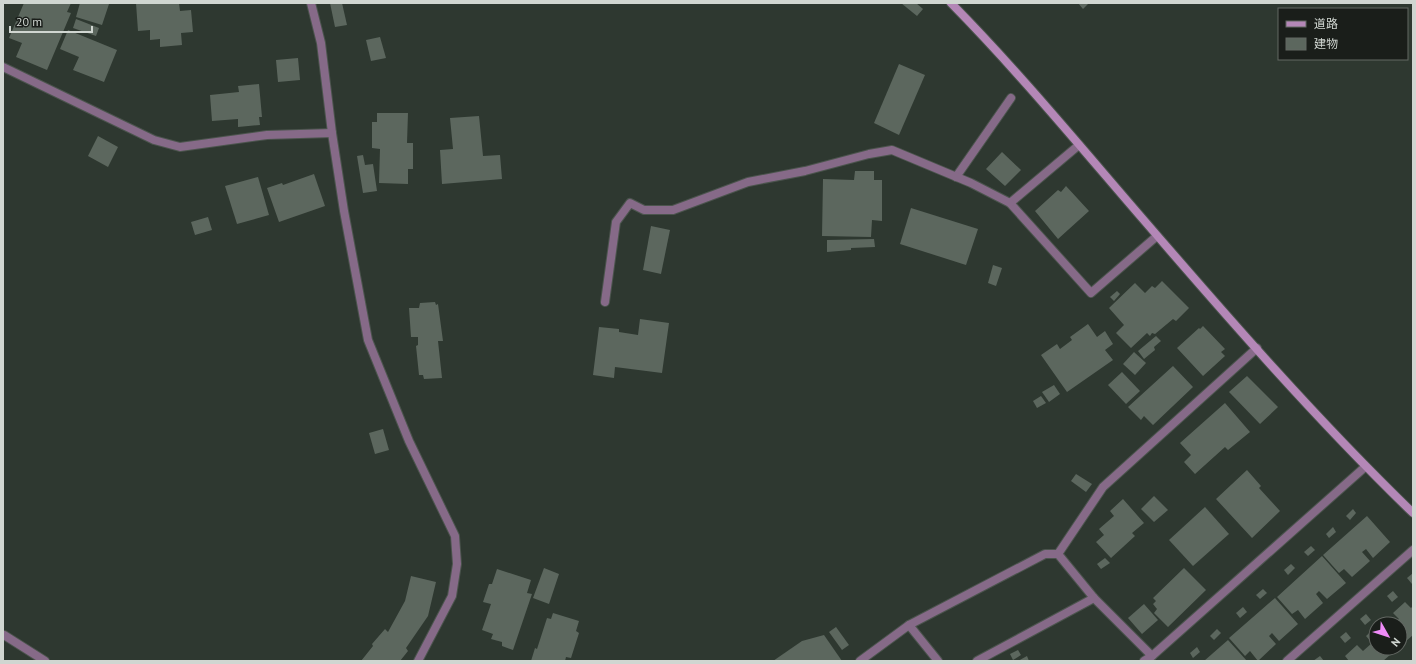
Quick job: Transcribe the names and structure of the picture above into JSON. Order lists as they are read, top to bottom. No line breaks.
{"legend":["道路","建物"],"scale_bar":"20 m","north":"bottom right"}
